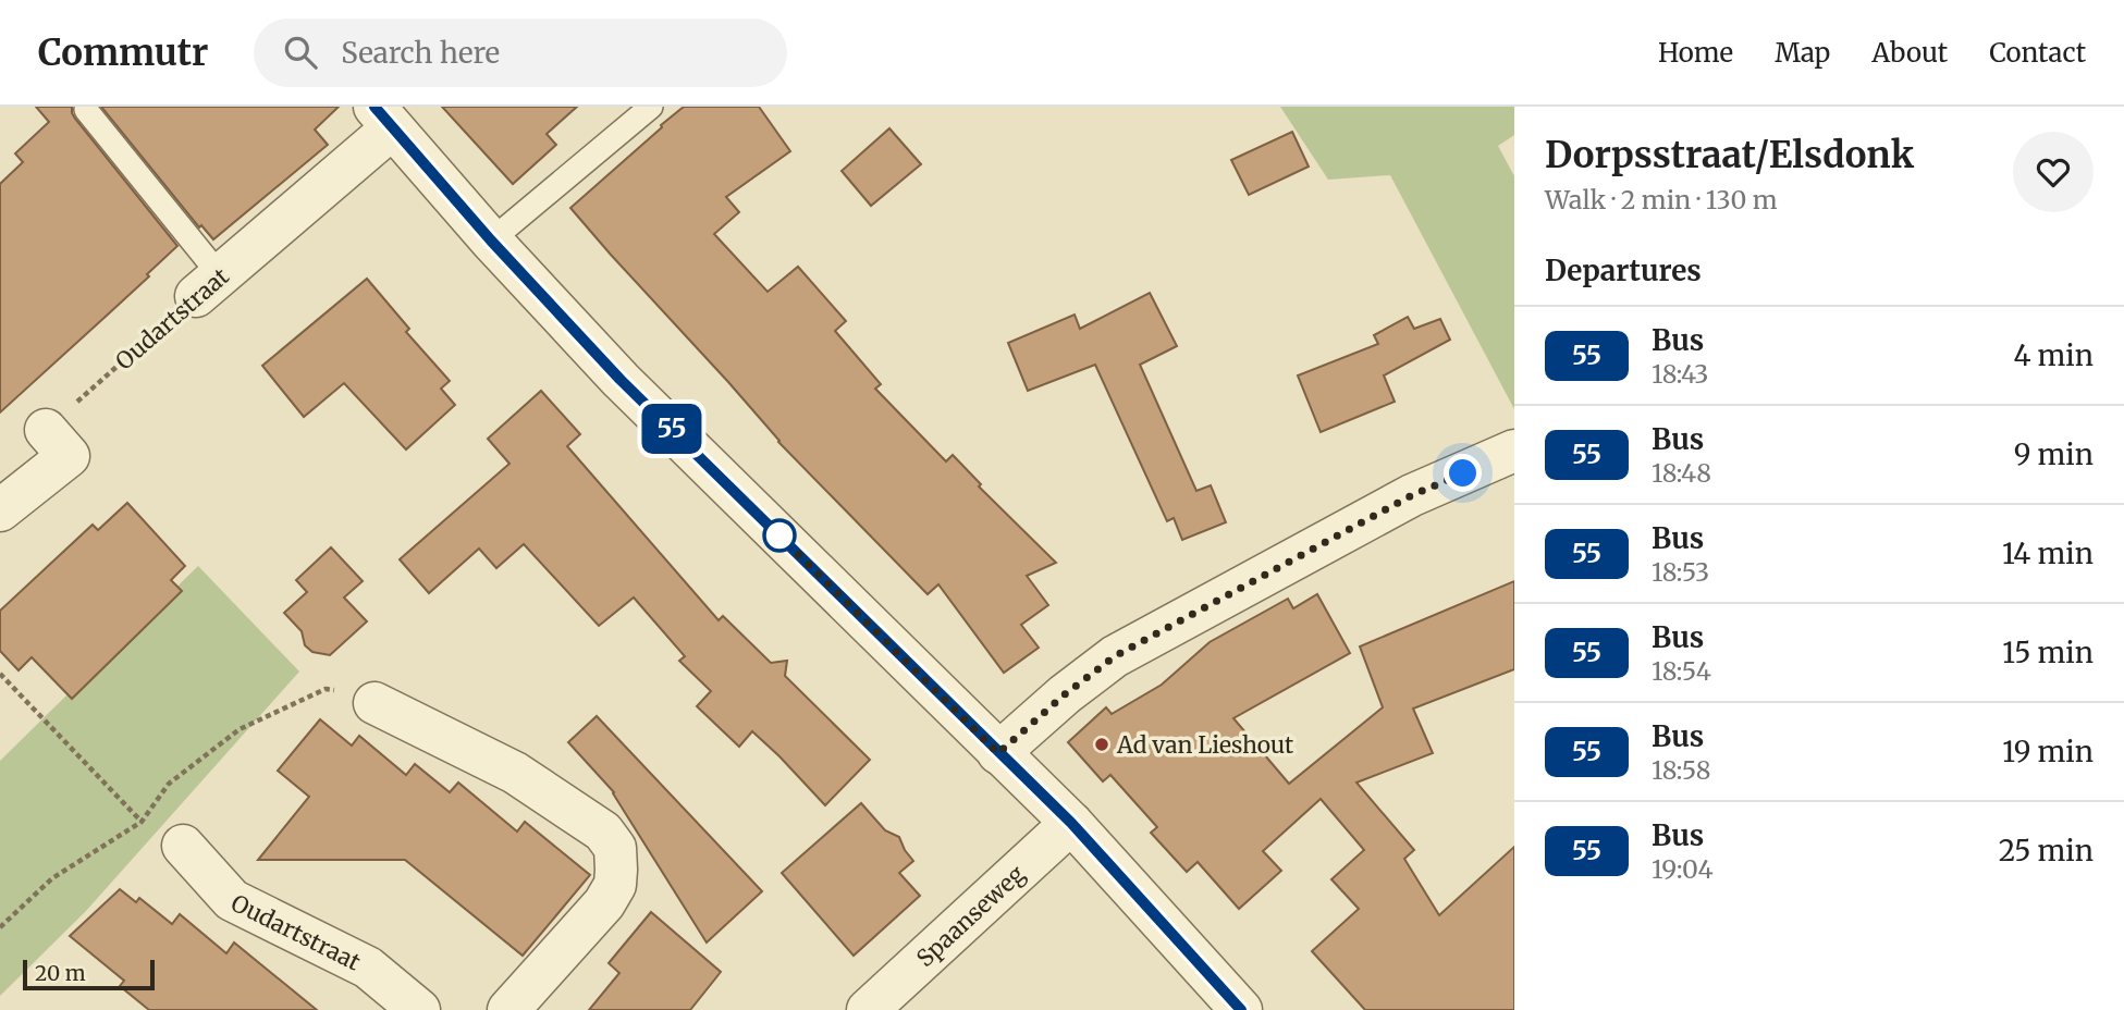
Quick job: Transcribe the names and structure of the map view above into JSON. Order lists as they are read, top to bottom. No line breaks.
{"streets":{"street":["Oudartstraat","Spaanseweg"]},"places":["Ad van Lieshout"],"lines":["bus line 55"],"scale_bar":"20 m","page":{"header":"Commutr","search":"Search here","nav":["Home","Map","About","Contact"],"on_map":"55","heading":[["Dorpsstraat/Elsdonk","Walk · 2 min · 130 m"],"Departures"],"list":[{"mark":"55","name":"Bus","note":"18:43","value":"4 min"},{"mark":"55","name":"Bus","note":"18:48","value":"9 min"},{"mark":"55","name":"Bus","note":"18:53","value":"14 min"},{"mark":"55","name":"Bus","note":"18:54","value":"15 min"},{"mark":"55","name":"Bus","note":"18:58","value":"19 min"},{"mark":"55","name":"Bus","note":"19:04","value":"25 min"}],"scale":"20 m"}}
